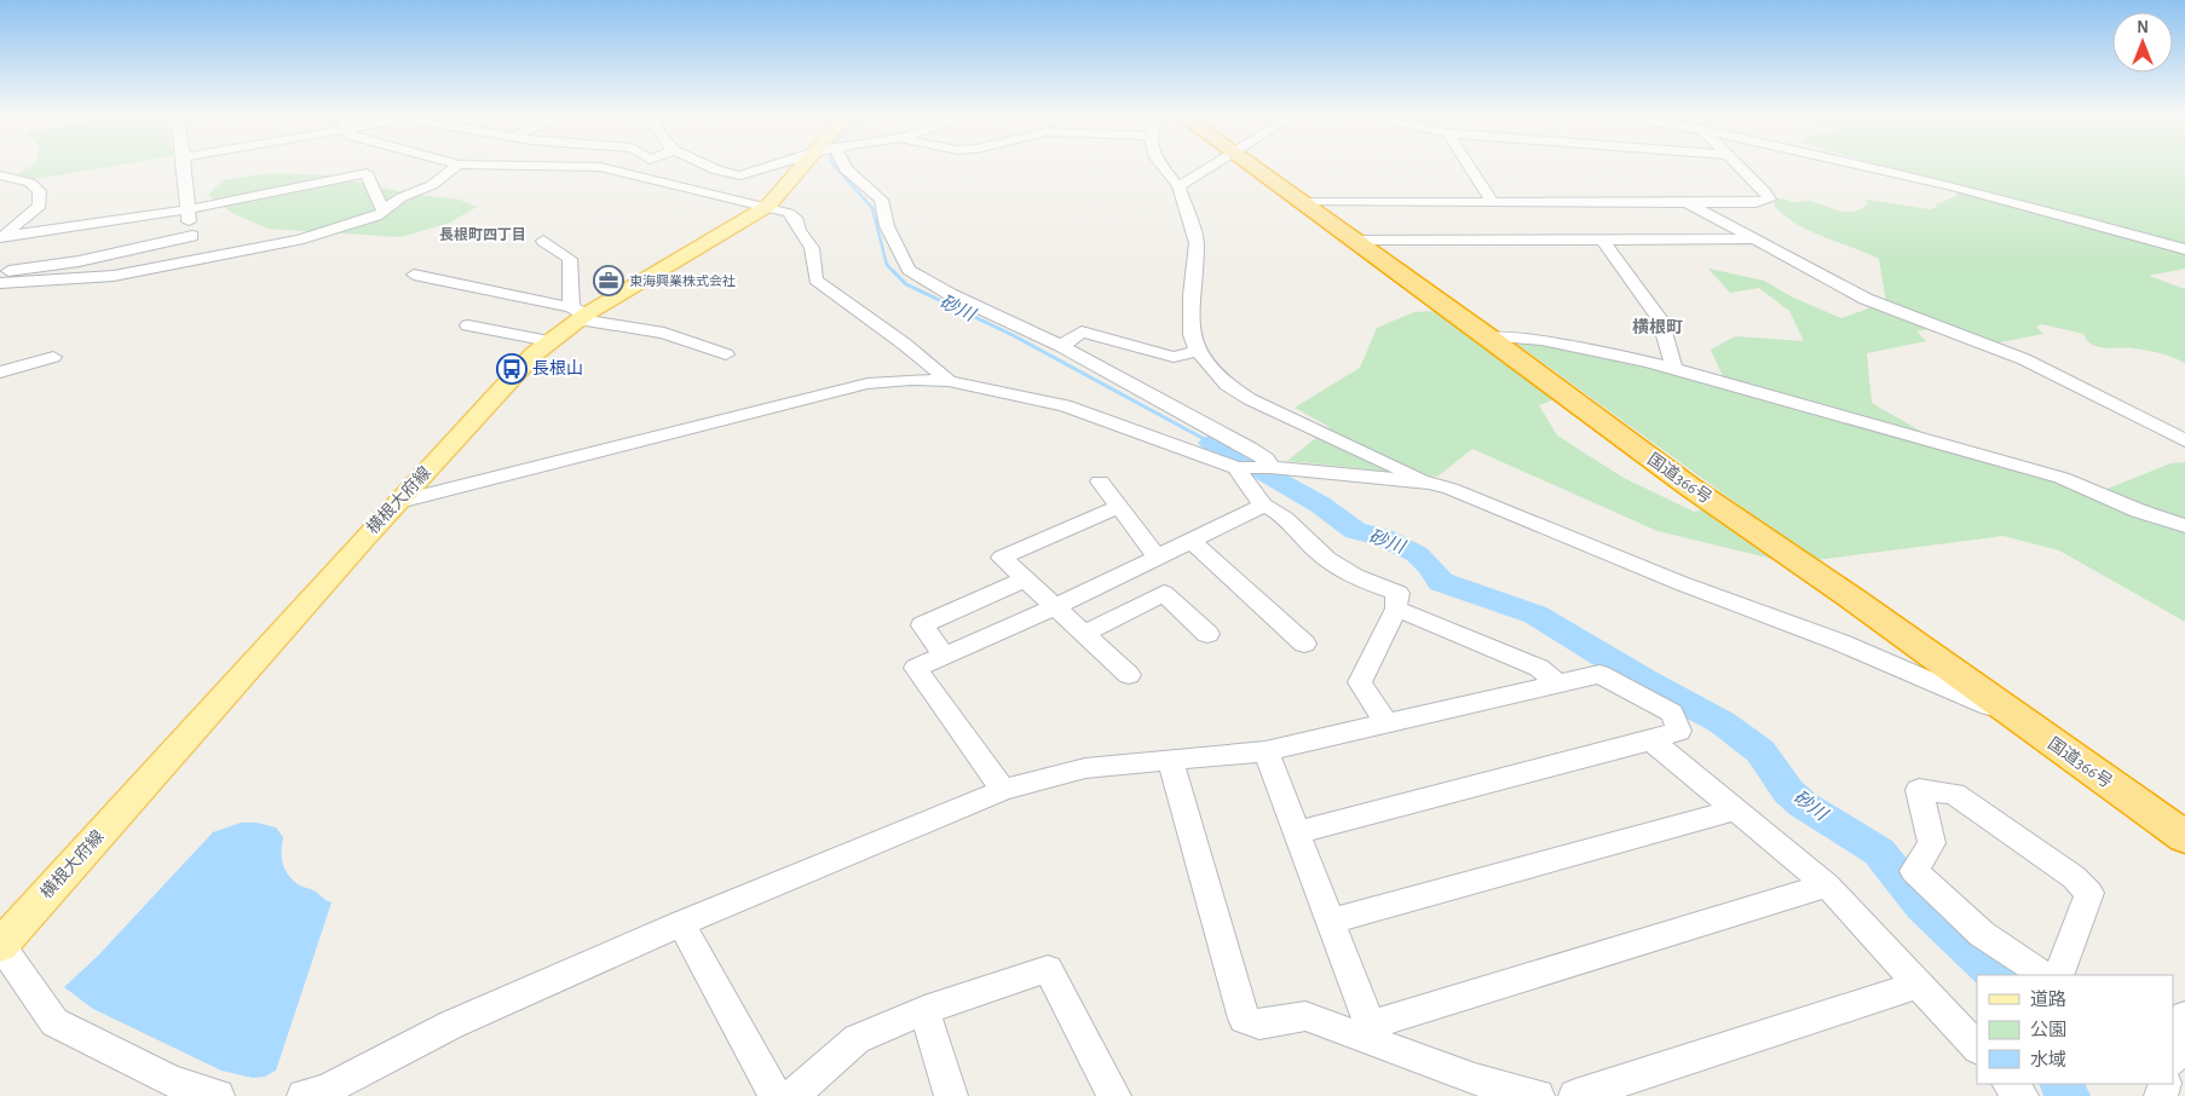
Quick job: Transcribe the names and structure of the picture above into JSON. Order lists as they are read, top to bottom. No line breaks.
{"streets":{"highway":["国道366号"],"main road":["横根大府線"]},"districts":["長根町四丁目","横根町"],"water":["砂川"],"places":{"office":["東海興業株式会社"],"bus stop":["長根山"]},"legend":["道路","公園","水域"],"north":"top"}
